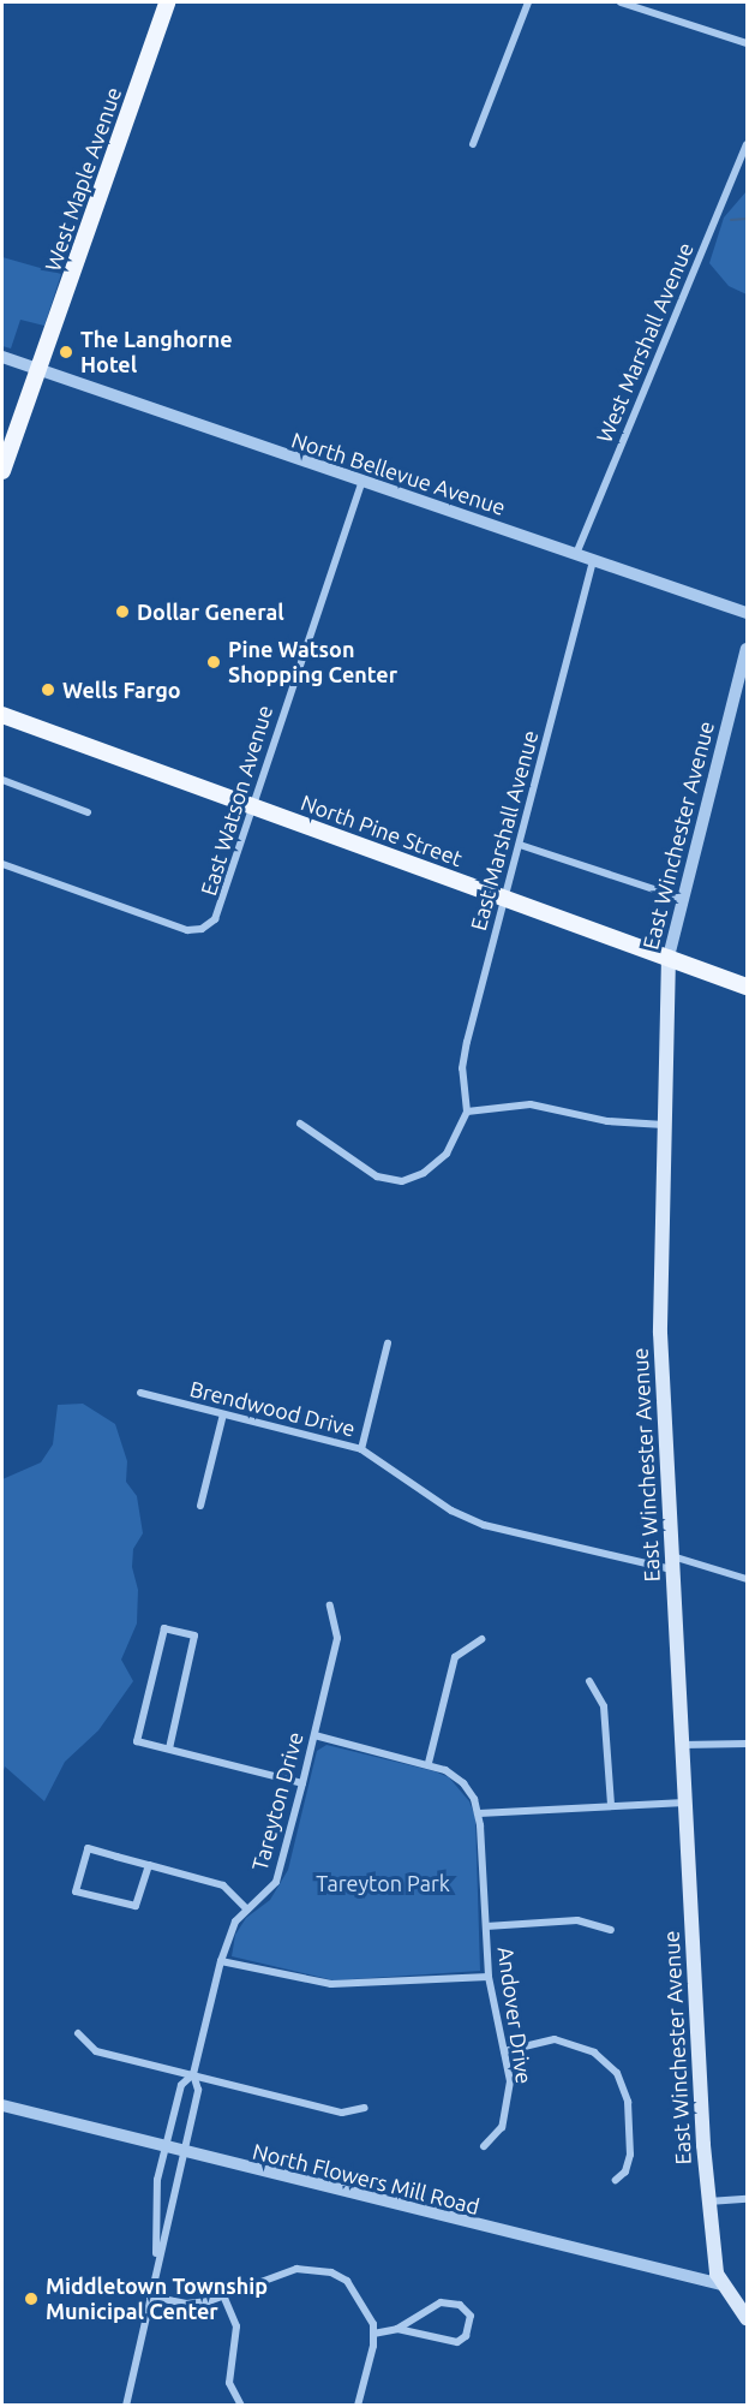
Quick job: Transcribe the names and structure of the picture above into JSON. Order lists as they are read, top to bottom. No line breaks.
{"streets":{"main road":["West Maple Avenue","North Pine Street","East Winchester Avenue"],"street":["West Marshall Avenue","North Bellevue Avenue","East Watson Avenue","East Marshall Avenue","Brendwood Drive","Tareyton Drive","Andover Drive","North Flowers Mill Road"]},"crossings":[["West Maple Avenue","North Bellevue Avenue"],["West Marshall Avenue","North Bellevue Avenue"],["North Bellevue Avenue","East Watson Avenue"],["North Bellevue Avenue","East Marshall Avenue"],["East Watson Avenue","North Pine Street"],["North Pine Street","East Marshall Avenue"],["North Pine Street","East Winchester Avenue"],["East Winchester Avenue","Brendwood Drive"],["East Winchester Avenue","North Flowers Mill Road"],["Tareyton Drive","Andover Drive"],["Tareyton Drive","North Flowers Mill Road"]],"parks":["Tareyton Park"],"places":["The Langhorne Hotel","Dollar General","Pine Watson Shopping Center","Wells Fargo","Middletown Township Municipal Center"]}
